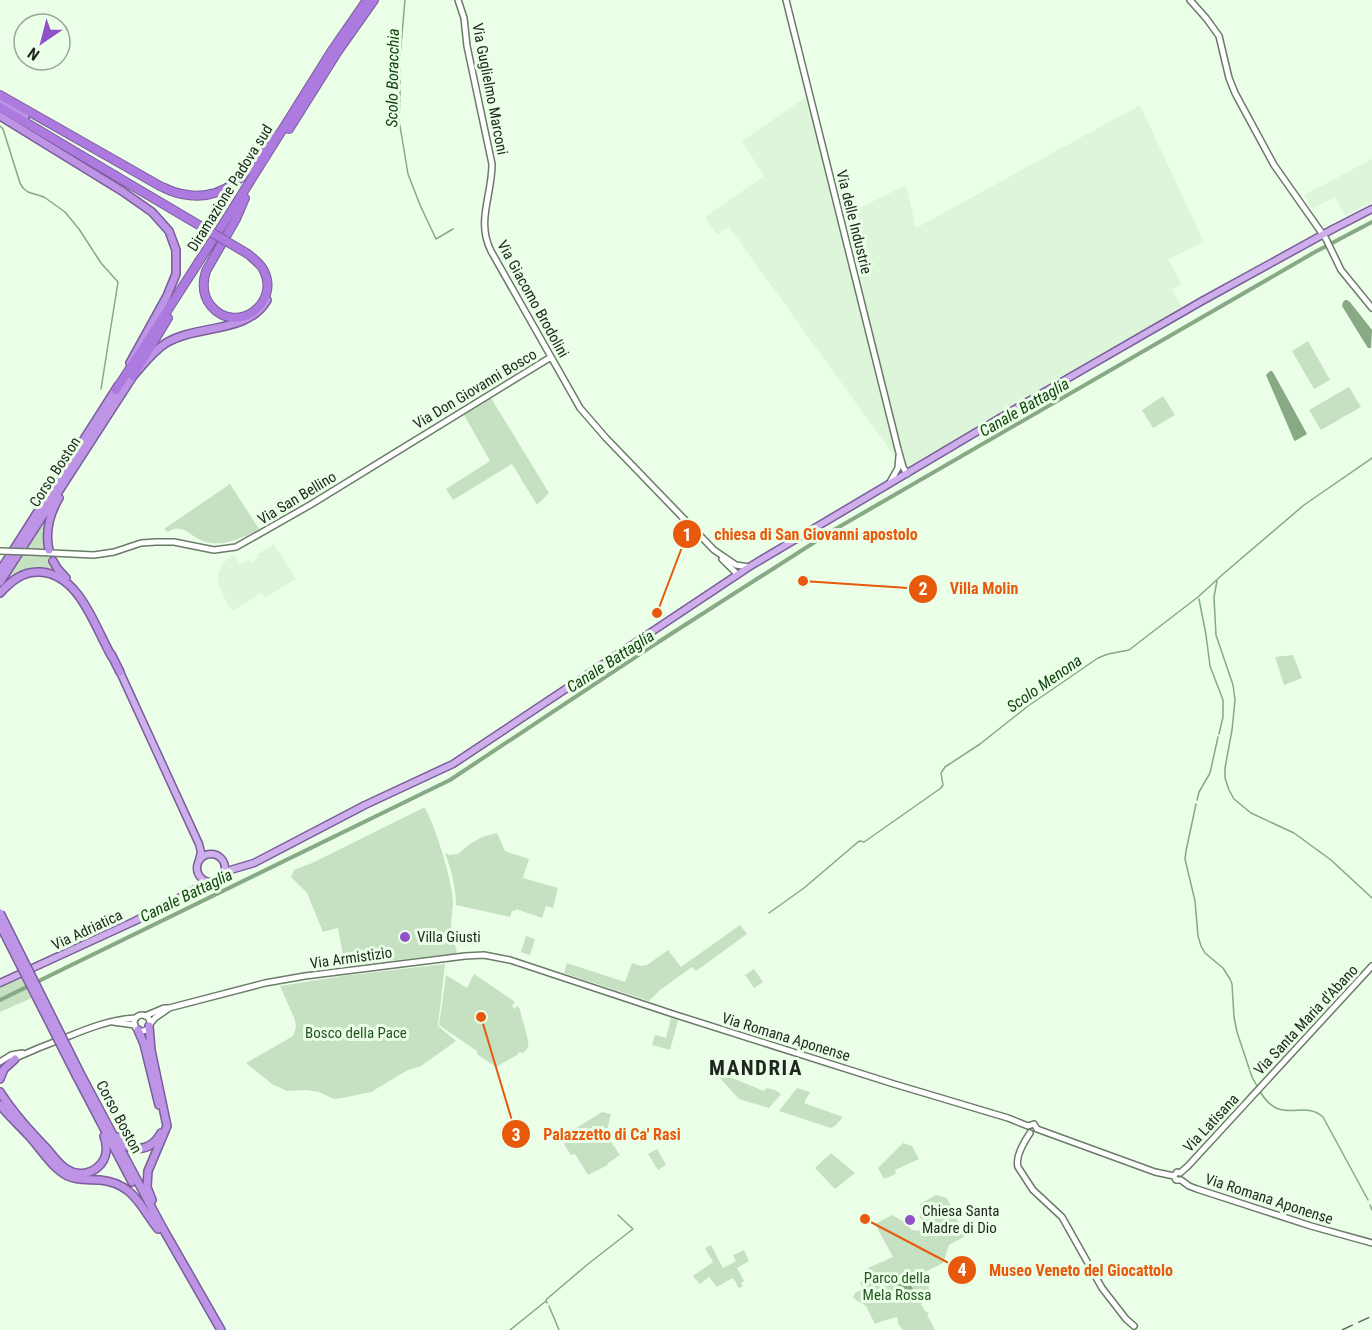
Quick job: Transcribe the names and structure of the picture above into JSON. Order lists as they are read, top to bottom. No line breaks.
{"streets":{"highway":["Diramazione Padova sud","Corso Boston"],"main road":["Via Adriatica"],"street":["Via Guglielmo Marconi","Via delle Industrie","Via Giacomo Brodolini","Via Don Giovanni Bosco","Via San Bellino","Via Armistizio","Via Santa Maria d'Abano","Via Romana Aponense","Via Latisana"]},"crossings":[["Via Guglielmo Marconi","Via Giacomo Brodolini"],["Diramazione Padova sud","Corso Boston"],["Via Giacomo Brodolini","Via Don Giovanni Bosco"],["Via Don Giovanni Bosco","Via San Bellino"],["Via Armistizio","Via Romana Aponense"],["Via Santa Maria d'Abano","Via Latisana"],["Via Romana Aponense","Via Latisana"]],"districts":["MANDRIA"],"water":["Scolo Boracchia","Canale Battaglia","Scolo Menona"],"parks":["Bosco della Pace","Parco della Mela Rossa"],"places":["Villa Molin","chiesa di San Giovanni apostolo","Villa Giusti","Palazzetto di Ca' Rasi","Museo Veneto del Giocattolo","Chiesa Santa Madre di Dio"],"north":"bottom left"}
